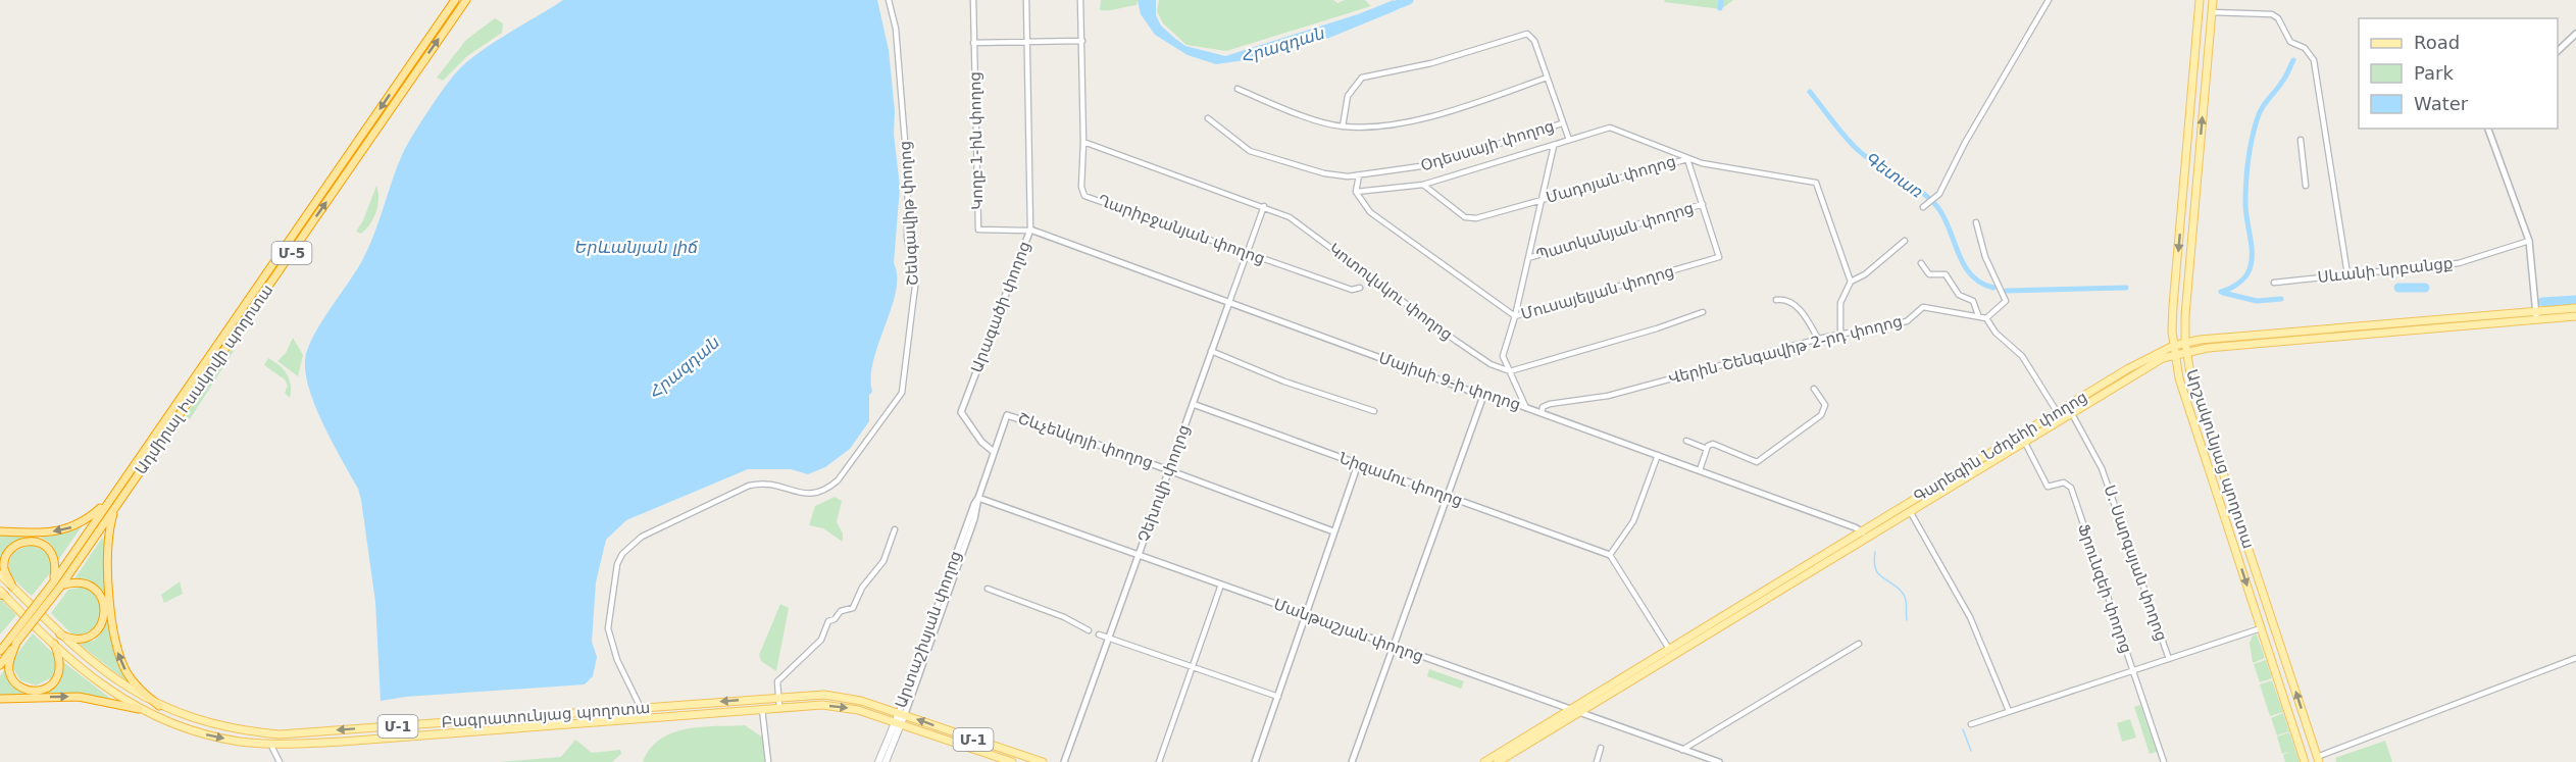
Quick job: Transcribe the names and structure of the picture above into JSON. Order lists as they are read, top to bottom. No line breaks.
{"streets":{"highway":["Մ-5","Ադմիրալ Իսակովի պողոտա"],"main road":["Գարեգին Նժդեհի փողոց","Արշակունյաց պողոտա","Արտաշիսյան փողոց","Բագրատունյաց պողոտա","Մ-1"],"street":["Կողբ 1-ին փողոց","Օդեսսայի փողոց","Մադոյան փողոց","Շենգավիթ փողոց","Ղարիբջանյան փողոց","Պատկանյան փողոց","Սևանի նրբանցք","Կոտովսկու փողոց","Մուսայելյան փողոց","Արագածի փողոց","Վերին Շենգավիթ 2-րդ փողոց","Մայիսի 9-ի փողոց","Շևչենկոյի փողոց","Նիզամու փողոց","Չեխովի փողոց","Ս. Սարգսյան փողոց","Ֆրունզեի փողոց","Մանթաշյան փողոց"]},"crossings":[["Կողբ 1-ին փողոց","Արագածի փողոց"],["Կողբ 1-ին փողոց","Մայիսի 9-ի փողոց"],["Օդեսսայի փողոց","Մադոյան փողոց"],["Օդեսսայի փողոց","Մուսայելյան փողոց"],["Շենգավիթ փողոց","Բագրատունյաց պողոտա"],["Ղարիբջանյան փողոց","Կոտովսկու փողոց"],["Ղարիբջանյան փողոց","Չեխովի փողոց"],["Պատկանյան փողոց","Մուսայելյան փողոց"],["Կոտովսկու փողոց","Չեխովի փողոց"],["Արագածի փողոց","Մայիսի 9-ի փողոց"],["Արագածի փողոց","Արտաշիսյան փողոց"],["Վերին Շենգավիթ 2-րդ փողոց","Մայիսի 9-ի փողոց"],["Վերին Շենգավիթ 2-րդ փողոց","Գարեգին Նժդեհի փողոց"],["Մայիսի 9-ի փողոց","Գարեգին Նժդեհի փողոց"],["Մայիսի 9-ի փողոց","Չեխովի փողոց"],["Շևչենկոյի փողոց","Չեխովի փողոց"],["Շևչենկոյի փողոց","Արտաշիսյան փողոց"],["Գարեգին Նժդեհի փողոց","Արշակունյաց պողոտա"],["Գարեգին Նժդեհի փողոց","Ս. Սարգսյան փողոց"],["Գարեգին Նժդեհի փողոց","Ֆրունզեի փողոց"],["Գարեգին Նժդեհի փողոց","Մանթաշյան փողոց"],["Նիզամու փողոց","Չեխովի փողոց"],["Չեխովի փողոց","Մանթաշյան փողոց"],["Արտաշիսյան փողոց","Մանթաշյան փողոց"],["Արտաշիսյան փողոց","Բագրատունյաց պողոտա"],["Բագրատունյաց պողոտա","Մ-1"]],"water":["Հրազդան","Գետառ","Երևանյան լիճ"],"legend":["Road","Park","Water"]}
